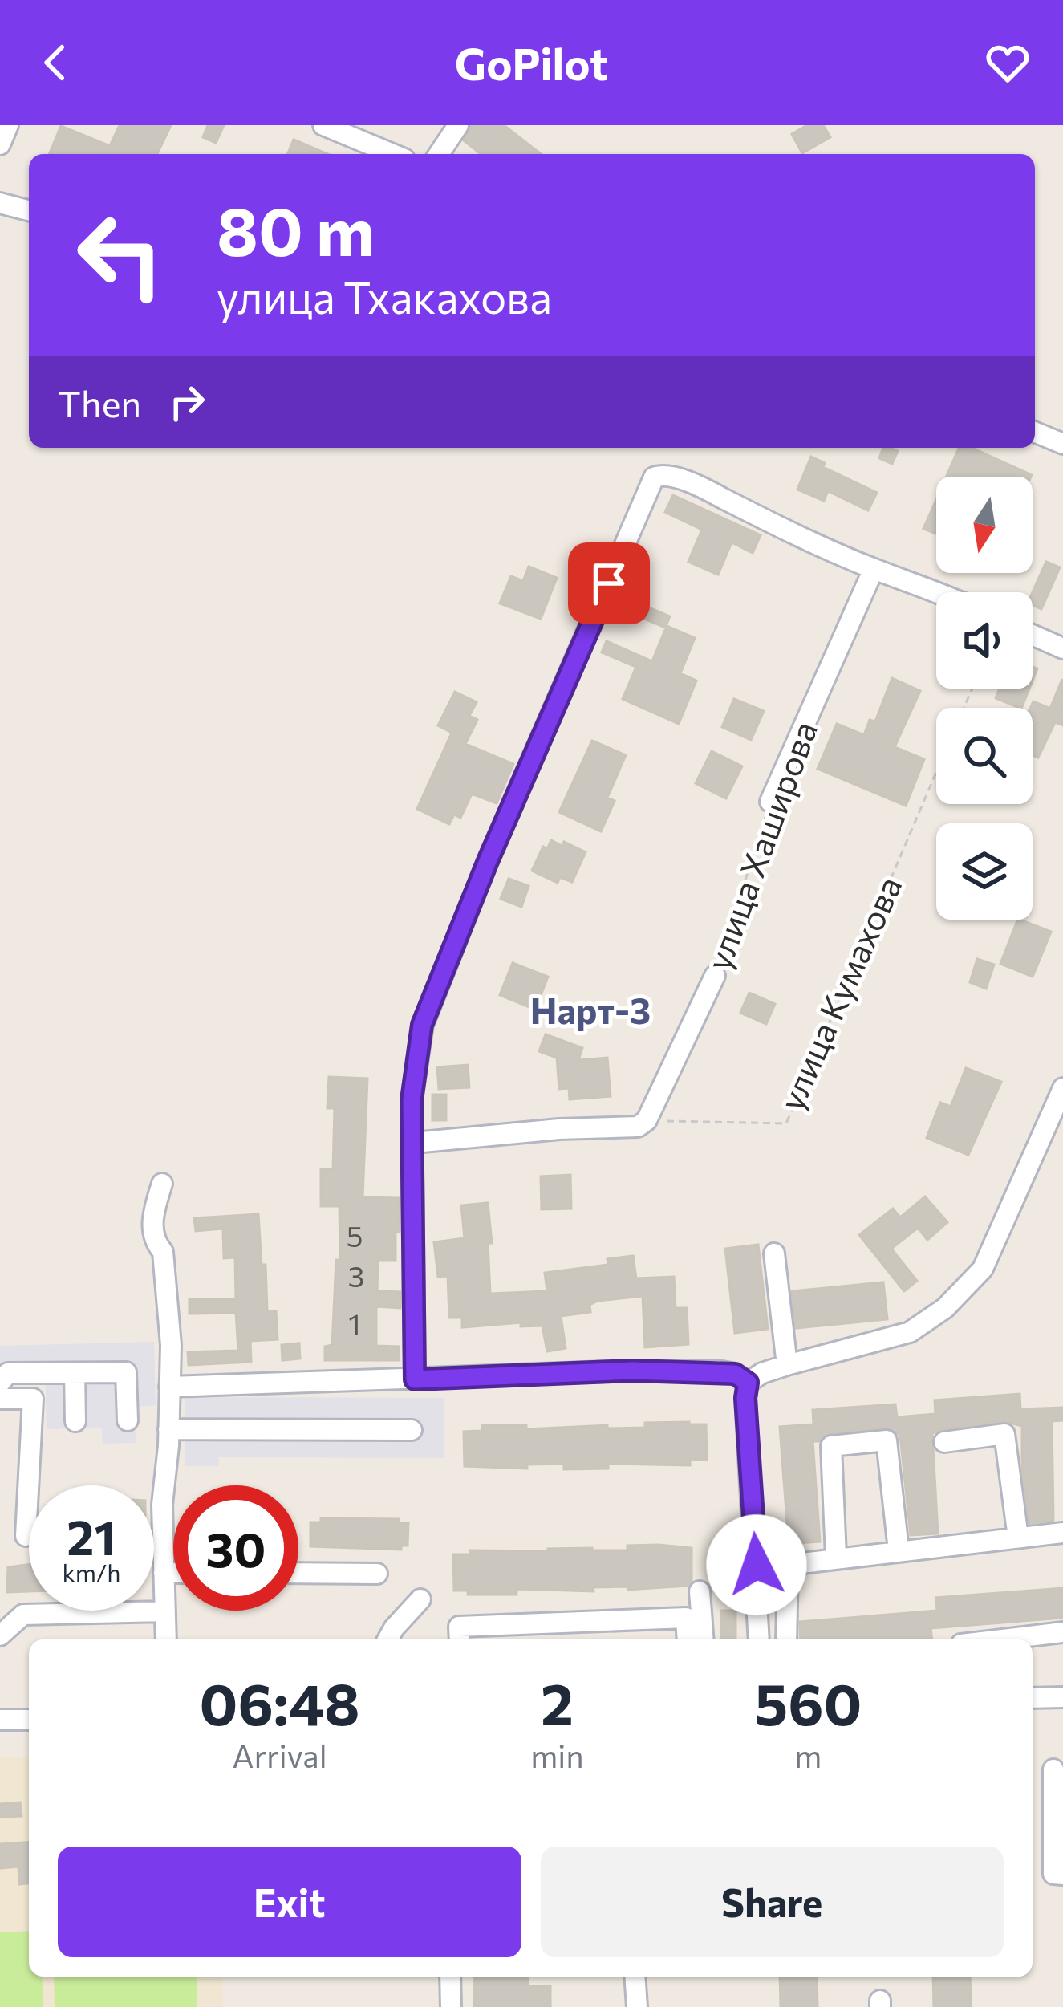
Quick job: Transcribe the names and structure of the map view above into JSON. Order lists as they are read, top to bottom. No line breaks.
{"streets":{"street":["улица Хаширова"],"path":["улица Кумахова"]},"crossings":[["улица Хаширова","улица Кумахова"]],"districts":["Нарт-3"],"house_numbers":["5","3","1"],"north":"bottom","page":{"header":"GoPilot","turn":["80 m","улица Тхакахова"],"then":"Then","speed":"21 km/h","limit":"30","eta":["06:48","Arrival","2","min","560","m"],"buttons":["Exit","Share"]}}
